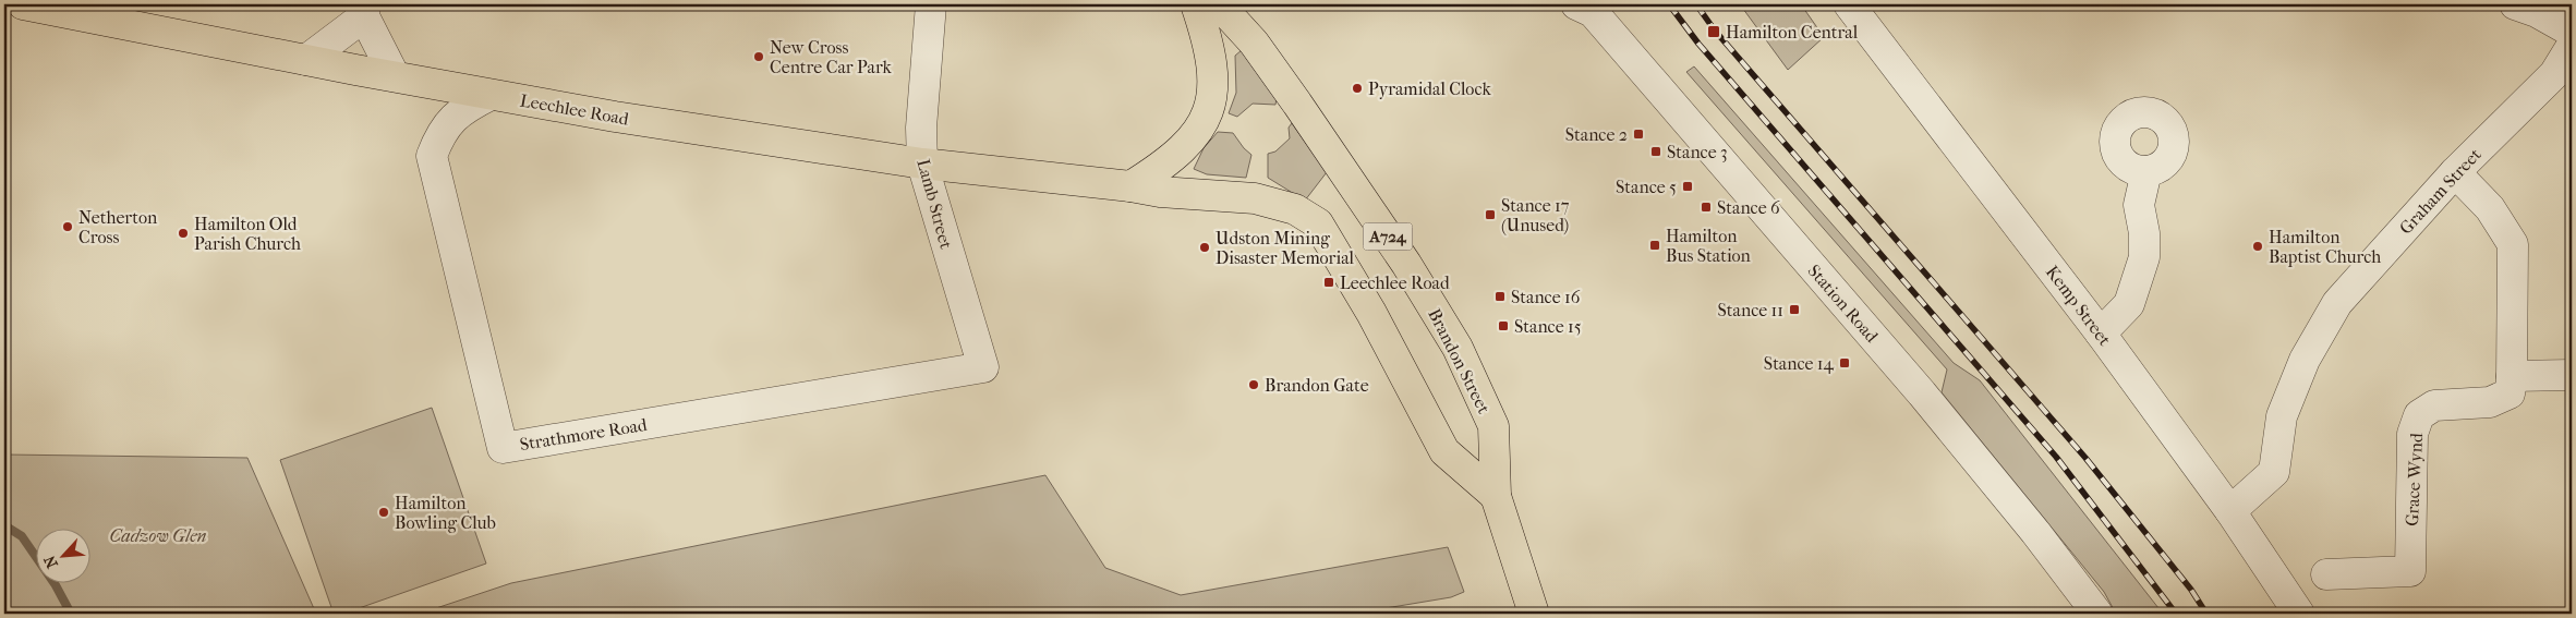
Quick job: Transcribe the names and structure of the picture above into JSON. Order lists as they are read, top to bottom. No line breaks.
{"streets":{"main road":["Leechlee Road","A724","Brandon Street"],"street":["Graham Street","Lamb Street","Station Road","Kemp Street","Strathmore Road","Grace Wynd"]},"crossings":[["Leechlee Road","Lamb Street"],["Leechlee Road","Brandon Street"],["Leechlee Road","Strathmore Road"],["Graham Street","Kemp Street"],["Graham Street","Grace Wynd"],["Lamb Street","Strathmore Road"]],"parks":["Cadzow Glen"],"places":{"transit":["Hamilton Central","Stance 2","Stance 3","Stance 5","Stance 6","Stance 17 (Unused)","Hamilton Bus Station","Leechlee Road","Stance 16","Stance 11","Stance 15","Stance 14"],"other":["New Cross Centre Car Park","Pyramidal Clock","Netherton Cross","Hamilton Old Parish Church","Hamilton Baptist Church","Udston Mining Disaster Memorial","Brandon Gate","Hamilton Bowling Club"]},"north":"bottom left"}
